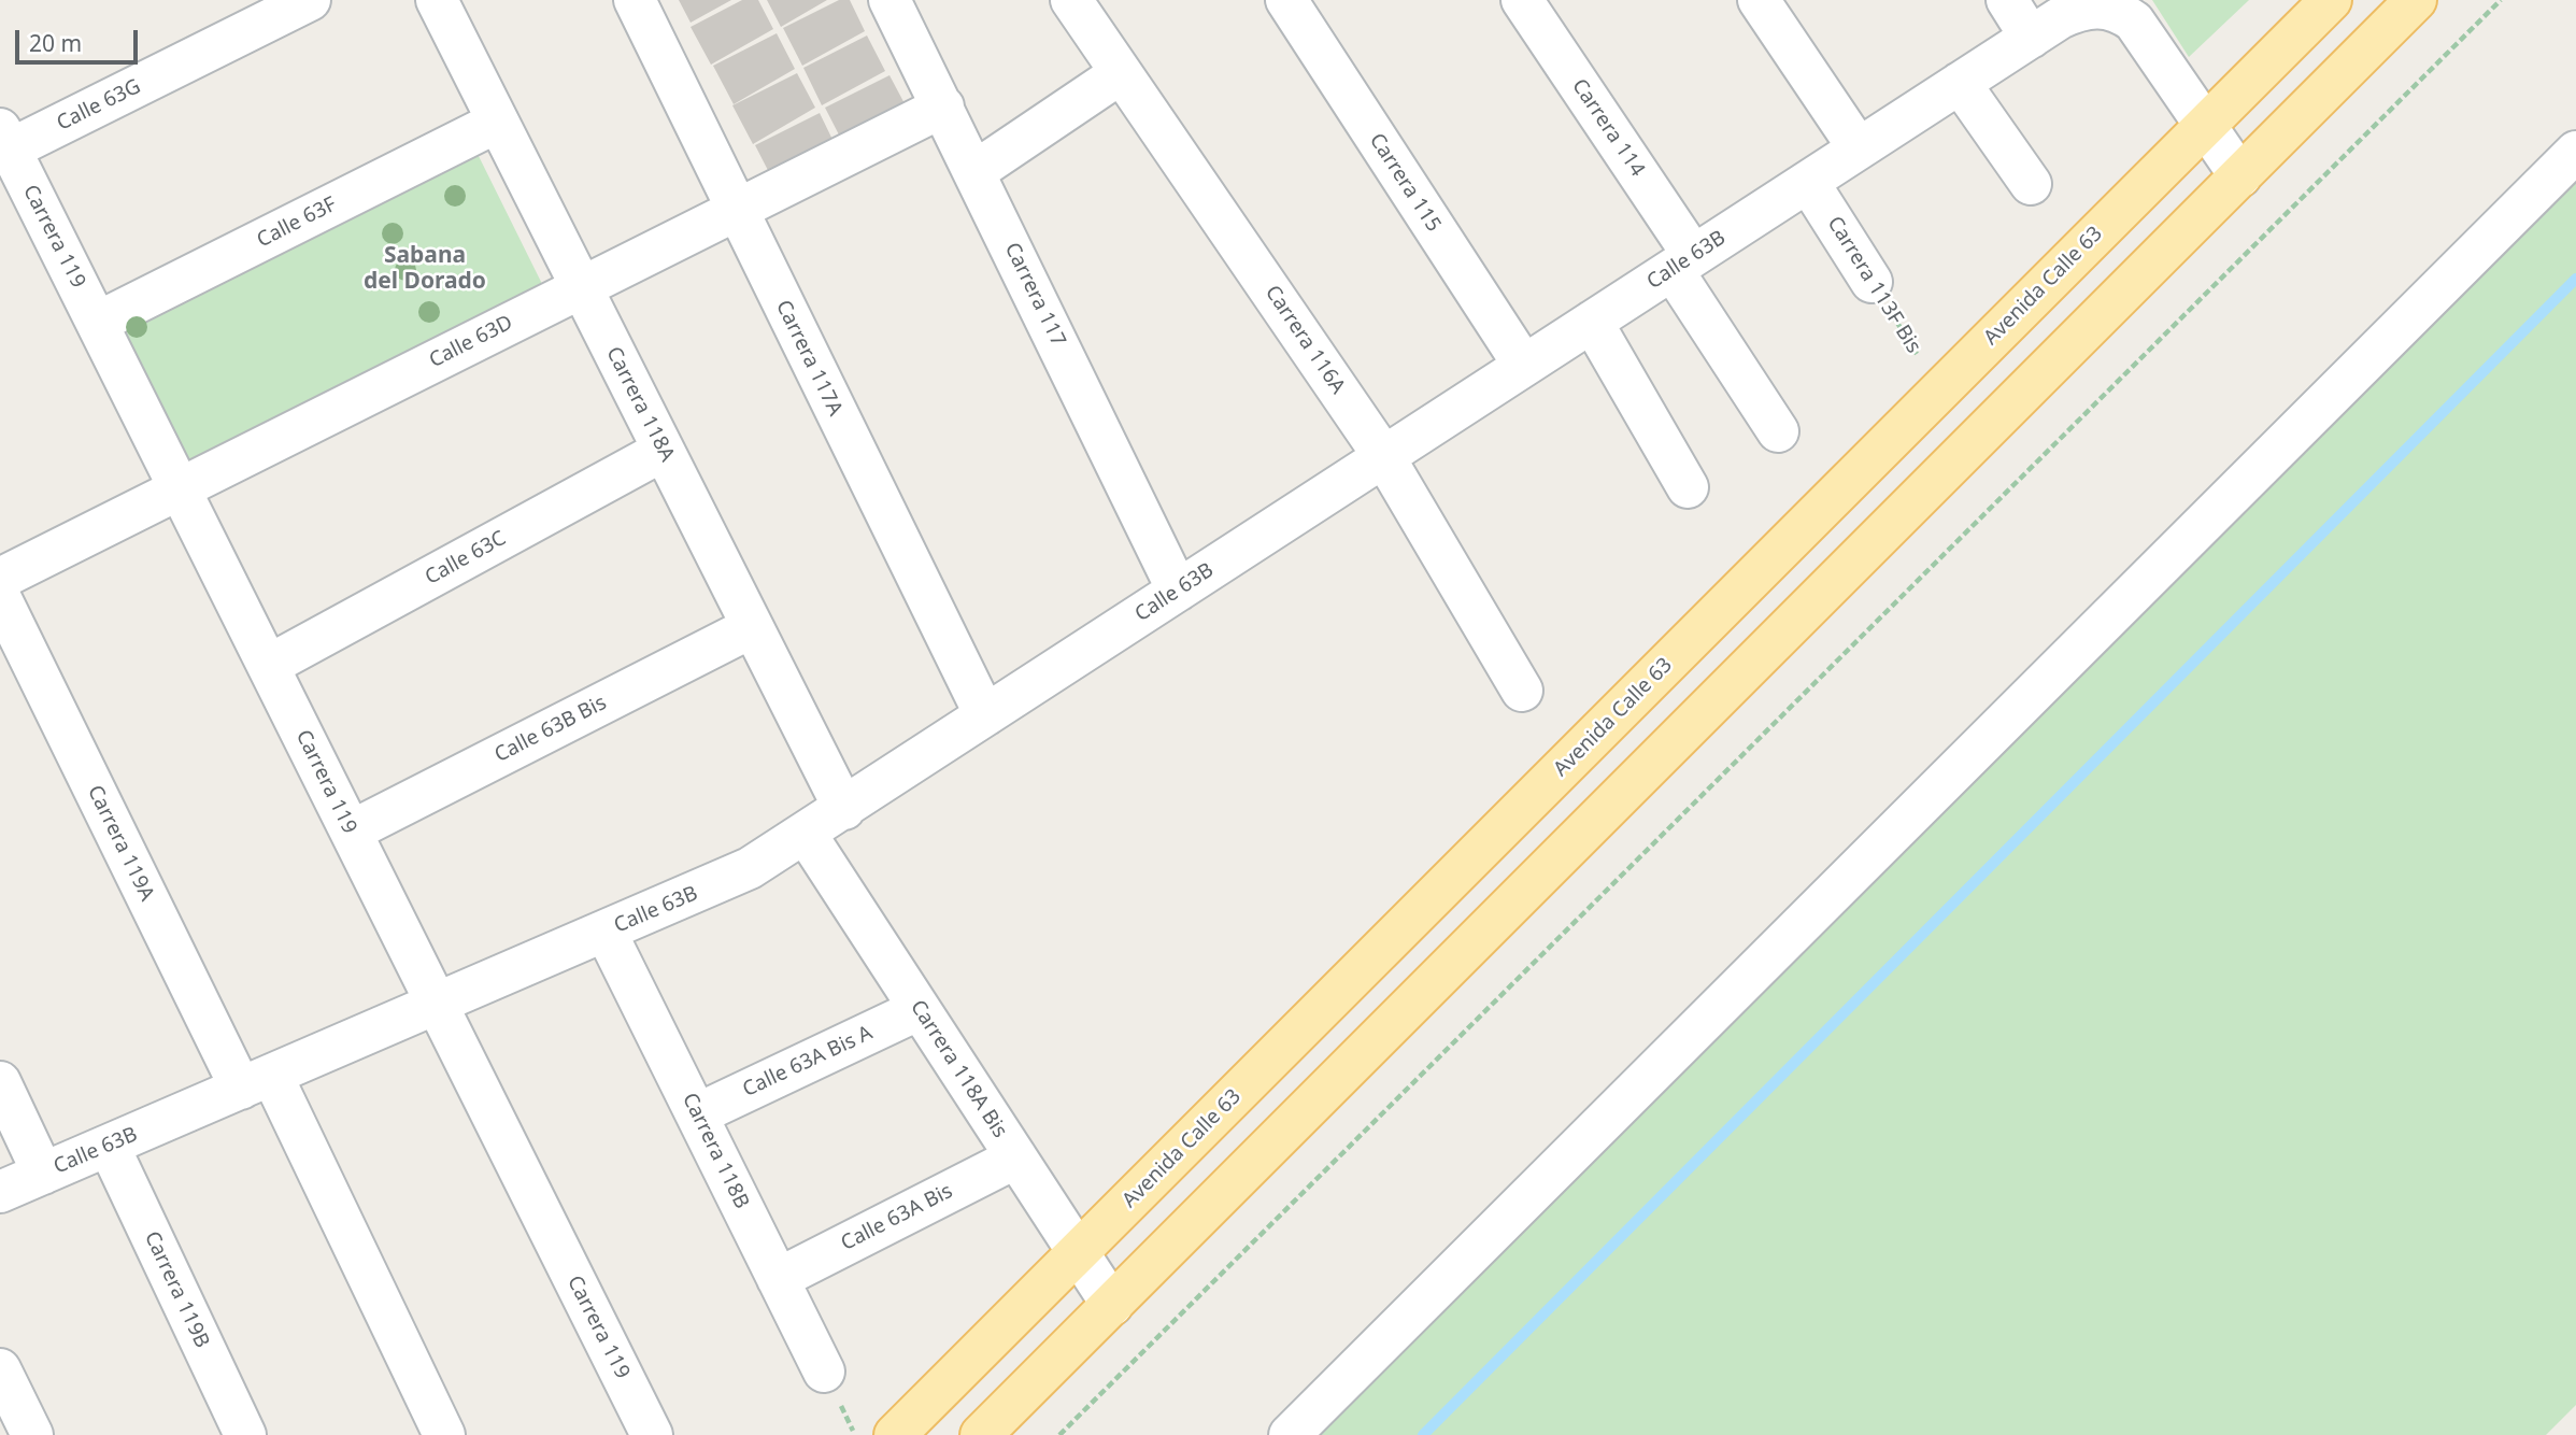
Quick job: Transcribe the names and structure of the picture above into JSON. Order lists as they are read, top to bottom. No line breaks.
{"streets":{"main road":["Avenida Calle 63"],"street":["Calle 63G","Carrera 114","Carrera 115","Calle 63F","Carrera 119","Calle 63B","Carrera 113F Bis","Carrera 117","Carrera 116A","Calle 63D","Carrera 117A","Carrera 118A","Calle 63C","Calle 63B Bis","Carrera 119A","Calle 63A Bis A","Carrera 118A Bis","Carrera 118B","Calle 63A Bis","Carrera 119B"]},"crossings":[["Calle 63G","Carrera 119"],["Carrera 114","Calle 63B"],["Carrera 115","Calle 63B"],["Calle 63F","Carrera 119"],["Calle 63F","Carrera 118A"],["Carrera 119","Calle 63B"],["Carrera 119","Calle 63D"],["Carrera 119","Calle 63C"],["Carrera 119","Calle 63B Bis"],["Calle 63B","Carrera 113F Bis"],["Calle 63B","Avenida Calle 63"],["Calle 63B","Carrera 117"],["Calle 63B","Carrera 116A"],["Calle 63B","Carrera 117A"],["Calle 63B","Carrera 118A"],["Calle 63B","Carrera 119A"],["Calle 63B","Carrera 118A Bis"],["Calle 63B","Carrera 118B"],["Calle 63B","Carrera 119B"],["Carrera 113F Bis","Avenida Calle 63"],["Avenida Calle 63","Carrera 118A Bis"],["Carrera 117","Calle 63D"],["Calle 63D","Carrera 117A"],["Calle 63D","Carrera 118A"],["Carrera 118A","Calle 63C"],["Carrera 118A","Calle 63B Bis"],["Calle 63A Bis A","Carrera 118A Bis"],["Calle 63A Bis A","Carrera 118B"],["Carrera 118A Bis","Calle 63A Bis"],["Carrera 118B","Calle 63A Bis"]],"districts":["Sabana del Dorado"],"scale_bar":"20 m"}
